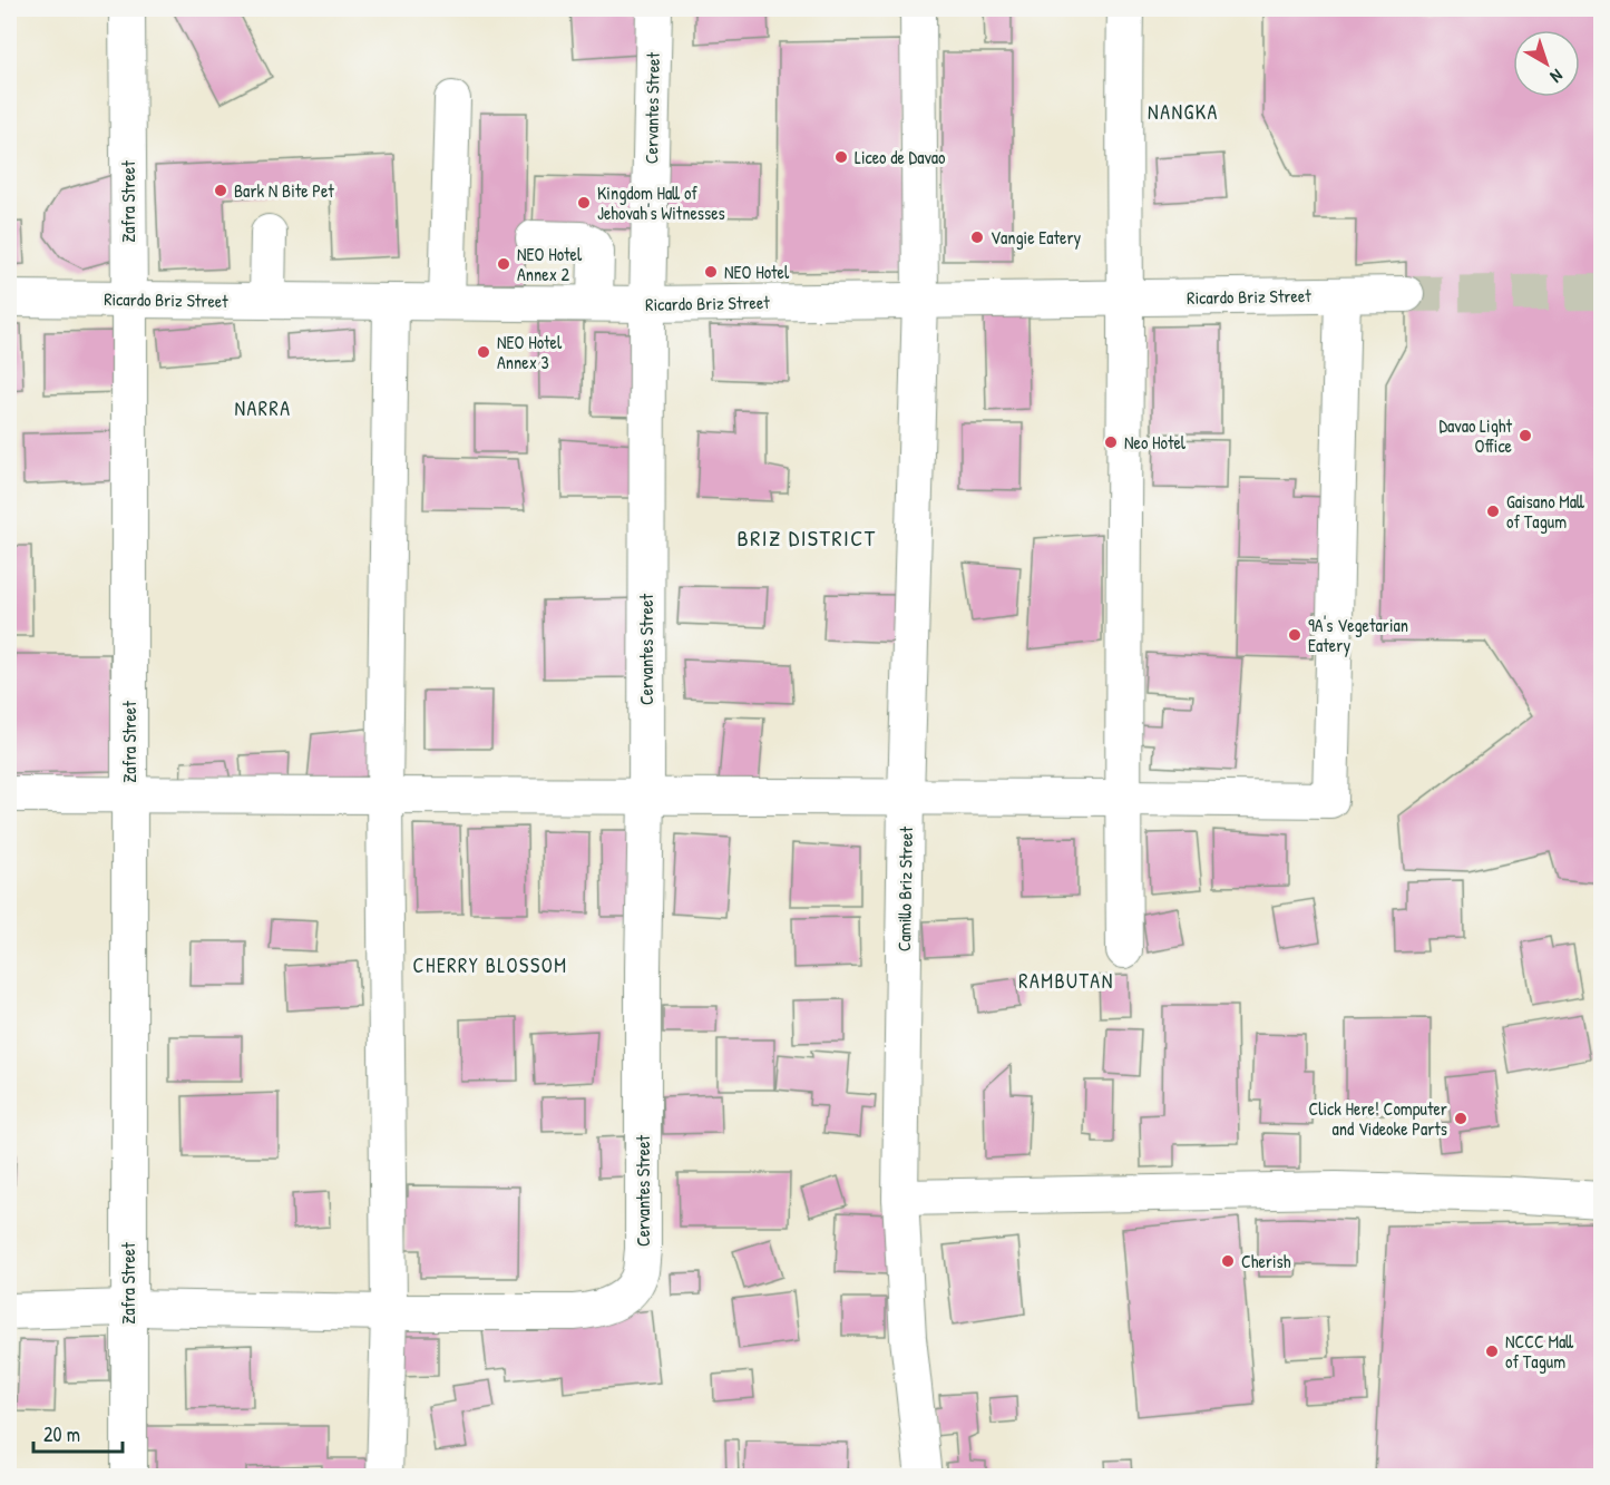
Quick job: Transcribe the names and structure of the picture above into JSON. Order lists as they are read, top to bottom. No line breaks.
{"streets":{"street":["Cervantes Street","Zafra Street","Ricardo Briz Street","Camillo Briz Street"]},"crossings":[["Cervantes Street","Ricardo Briz Street"],["Zafra Street","Ricardo Briz Street"],["Ricardo Briz Street","Camillo Briz Street"]],"districts":["NANGKA","NARRA","BRIZ DISTRICT","CHERRY BLOSSOM","RAMBUTAN"],"places":["Liceo de Davao","Bark N Bite Pet","Kingdom Hall of Jehovah's Witnesses","Vangie Eatery","NEO Hotel Annex 2","NEO Hotel","NEO Hotel Annex 3","Davao Light Office","Neo Hotel","Gaisano Mall of Tagum","9A's Vegetarian Eatery","Click Here! Computer and Videoke Parts","Cherish","NCCC Mall of Tagum"],"scale_bar":"20 m","north":"bottom right"}
